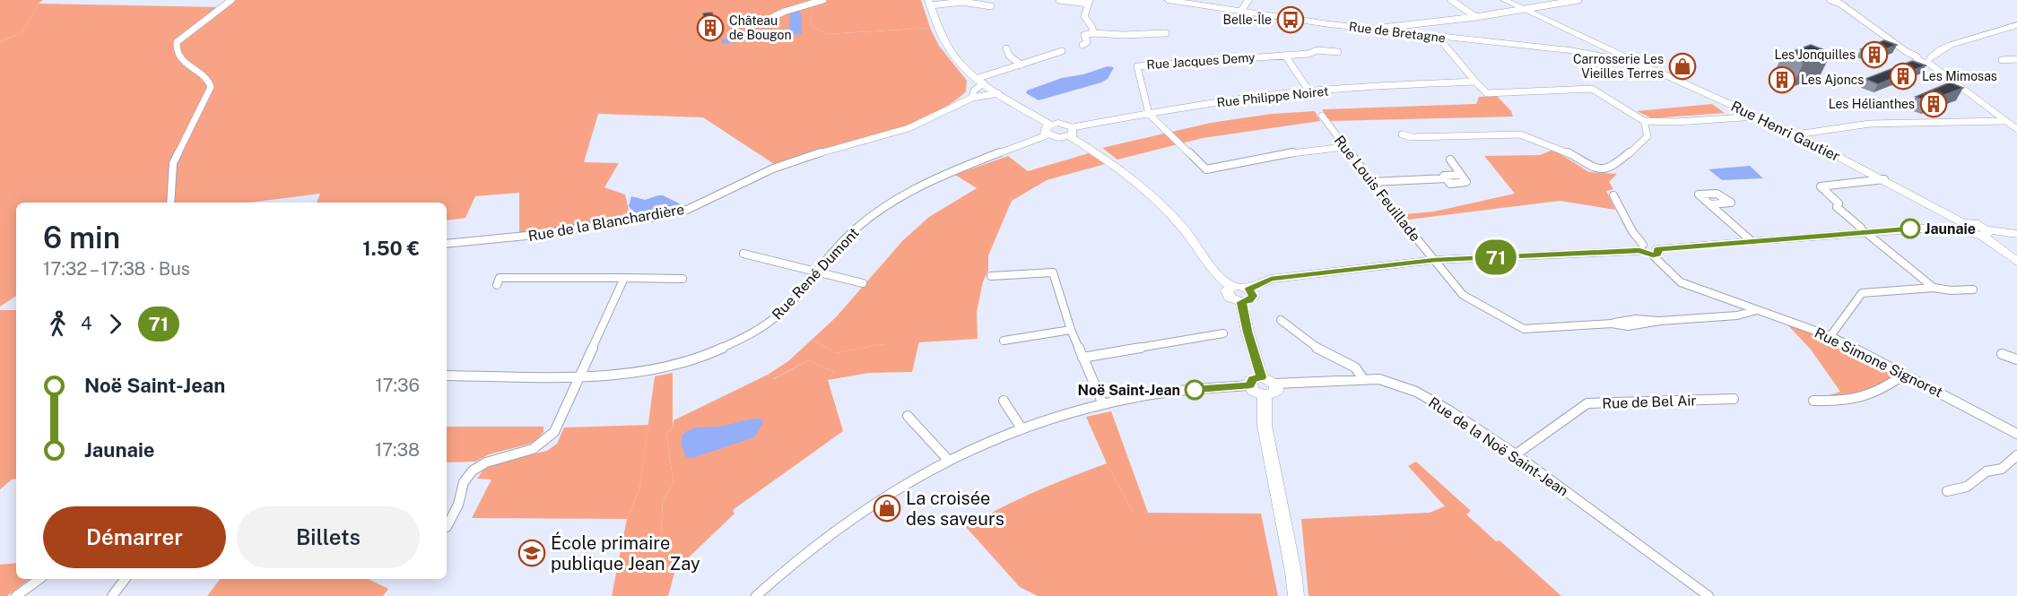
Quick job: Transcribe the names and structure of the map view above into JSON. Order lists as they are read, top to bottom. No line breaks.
{"streets":{"main road":["Rue de Bretagne","Rue Henri Gautier"],"street":["Rue Jacques Demy","Rue Philippe Noiret","Rue Louis Feuillade","Rue de la Blanchardière","Rue René Dumont","Rue Simone Signoret","Rue de Bel Air","Rue de la Noë Saint-Jean"]},"crossings":[["Rue de Bretagne","Rue Henri Gautier"],["Rue Jacques Demy","Rue Philippe Noiret"],["Rue Louis Feuillade","Rue Simone Signoret"],["Rue de Bel Air","Rue de la Noë Saint-Jean"]],"places":{"bus stop":["Belle-Île"],"building":["Château de Bougon","Les Jonquilles","Les Mimosas","Les Ajoncs","Les Hélianthes"],"shop":["Carrosserie Les Vieilles Terres","La croisée des saveurs"],"other":["Jaunaie","Noë Saint-Jean"],"school or university":["École primaire publique Jean Zay"]},"lines":["bus line 71"],"page":{"on_map":"71","heading":["6 min","17:32 – 17:38 · Bus","1.50 €"],"legs":["4","71"],"list":[{"name":"Noë Saint-Jean","value":"17:36"},{"name":"Jaunaie","value":"17:38"}],"buttons":["Démarrer","Billets"]}}
